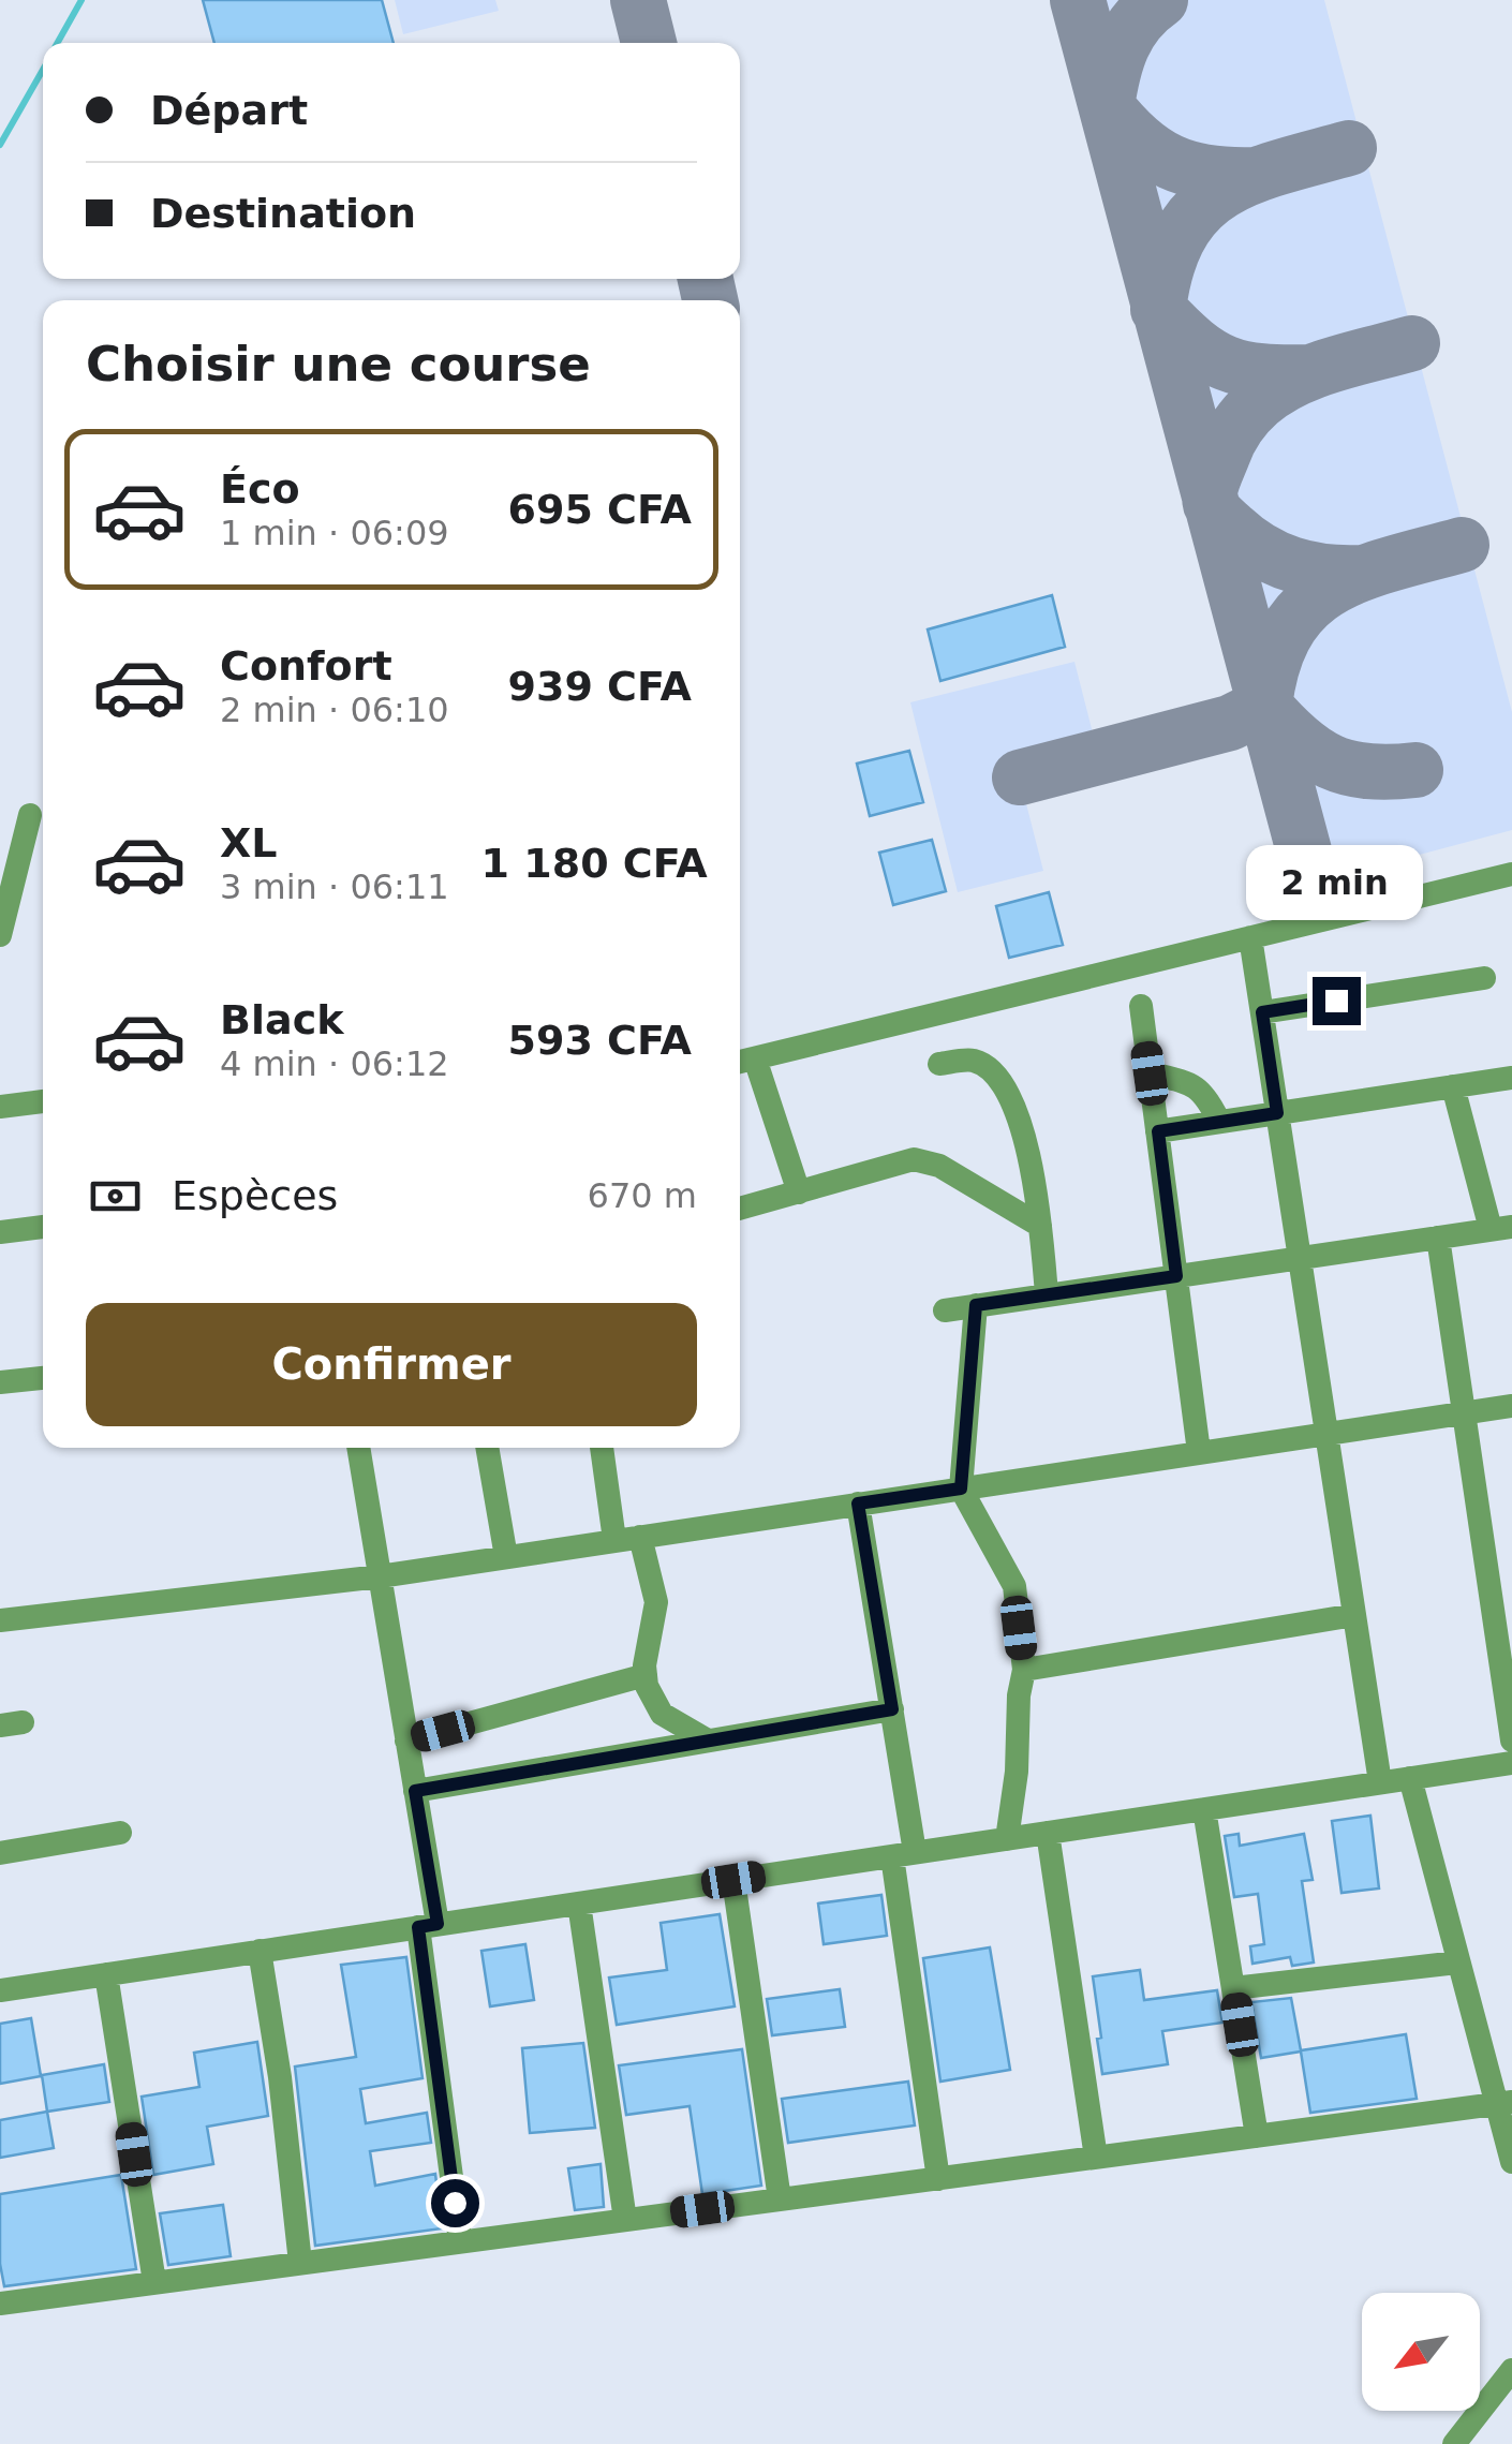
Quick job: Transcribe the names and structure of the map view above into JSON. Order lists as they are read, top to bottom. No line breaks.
{"north":"bottom left","page":{"banner":["Départ","Destination"],"heading":"Choisir une course","list":[{"name":"Éco","note":"1 min · 06:09","value":"695 CFA"},{"name":"Confort","note":"2 min · 06:10","value":"939 CFA"},{"name":"XL","note":"3 min · 06:11","value":"1 180 CFA"},{"name":"Black","note":"4 min · 06:12","value":"593 CFA"}],"bubble":"2 min","pay":["Espèces","670 m"],"buttons":"Confirmer"}}
